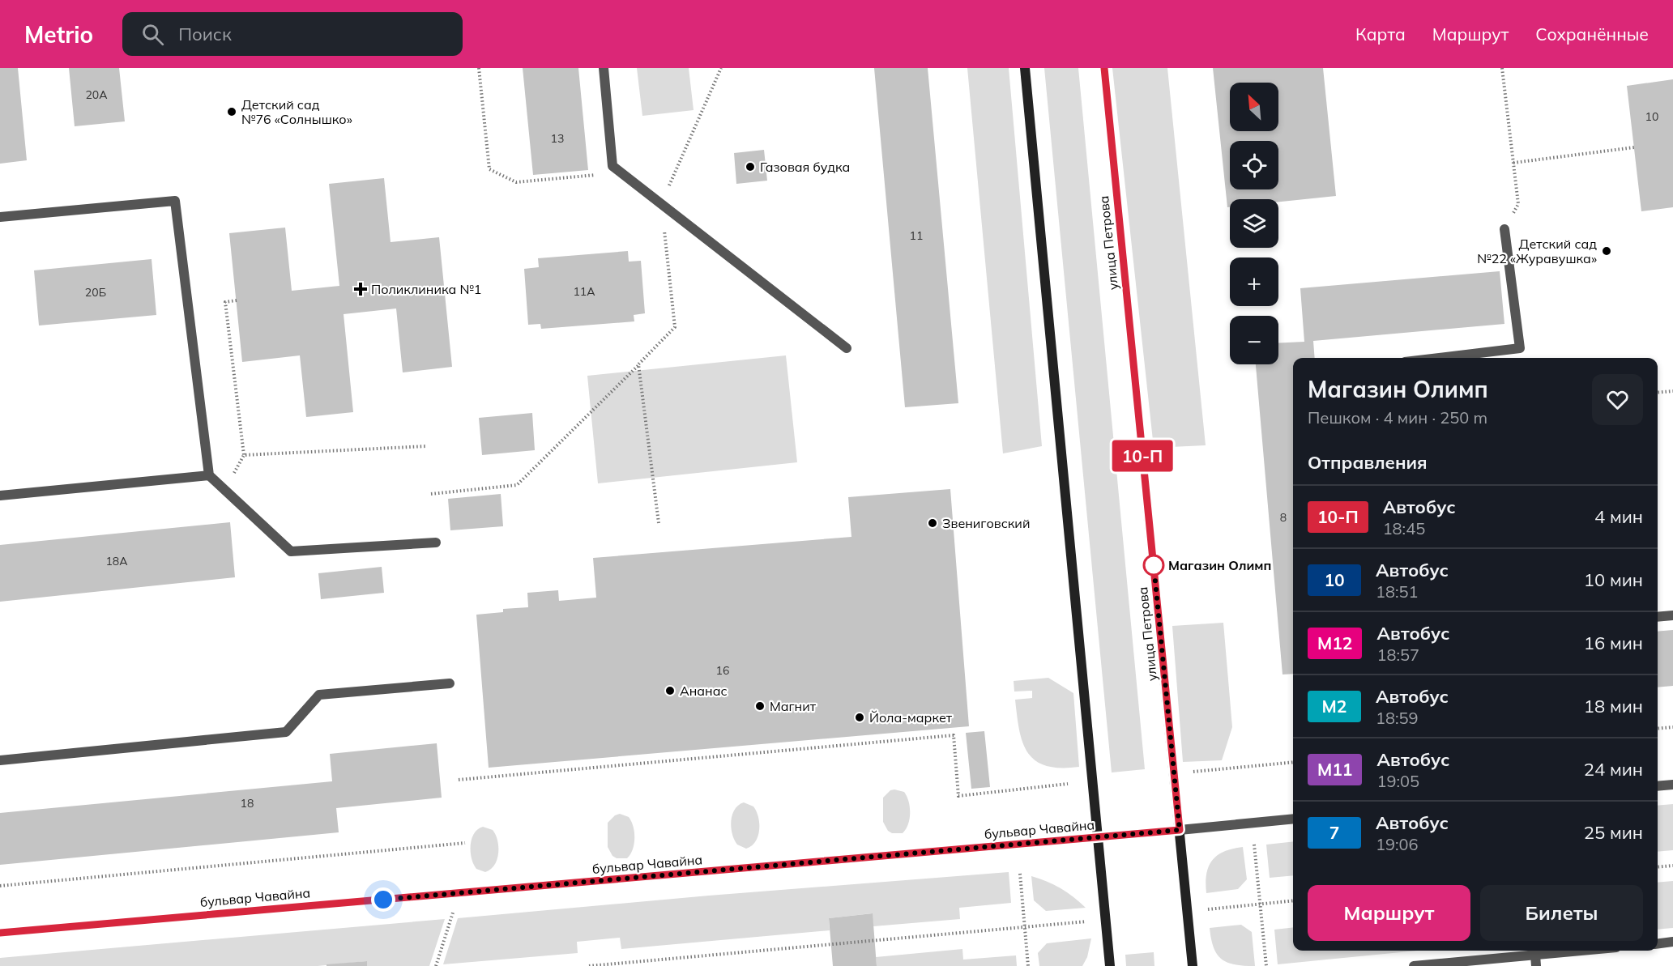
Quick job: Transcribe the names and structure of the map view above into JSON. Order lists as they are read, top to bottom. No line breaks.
{"streets":{"main road":["улица Петрова","бульвар Чавайна"]},"crossings":[["улица Петрова","бульвар Чавайна"]],"places":{"other":["Детский сад №76 «Солнышко»","Газовая будка","Детский сад №22 «Журавушка»","Звениговский","Магазин Олимп","Ананас","Магнит","Йола-маркет"],"health":["Поликлиника №1"]},"lines":["bus line 10-П"],"house_numbers":["20А","10","13","11","11А","20Б","8","18А","16","18"],"north":"top left","page":{"header":"Metrio","search":"Поиск","nav":["Карта","Маршрут","Сохранённые"],"on_map":"10-П","map_buttons":["+","−"],"heading":[["Магазин Олимп","Пешком · 4 мин · 250 m"],"Отправления"],"list":[{"mark":"10-П","name":"Автобус","note":"18:45","value":"4 мин"},{"mark":"10","name":"Автобус","note":"18:51","value":"10 мин"},{"mark":"М12","name":"Автобус","note":"18:57","value":"16 мин"},{"mark":"М2","name":"Автобус","note":"18:59","value":"18 мин"},{"mark":"М11","name":"Автобус","note":"19:05","value":"24 мин"},{"mark":"7","name":"Автобус","note":"19:06","value":"25 мин"}],"buttons":["Маршрут","Билеты"]}}
